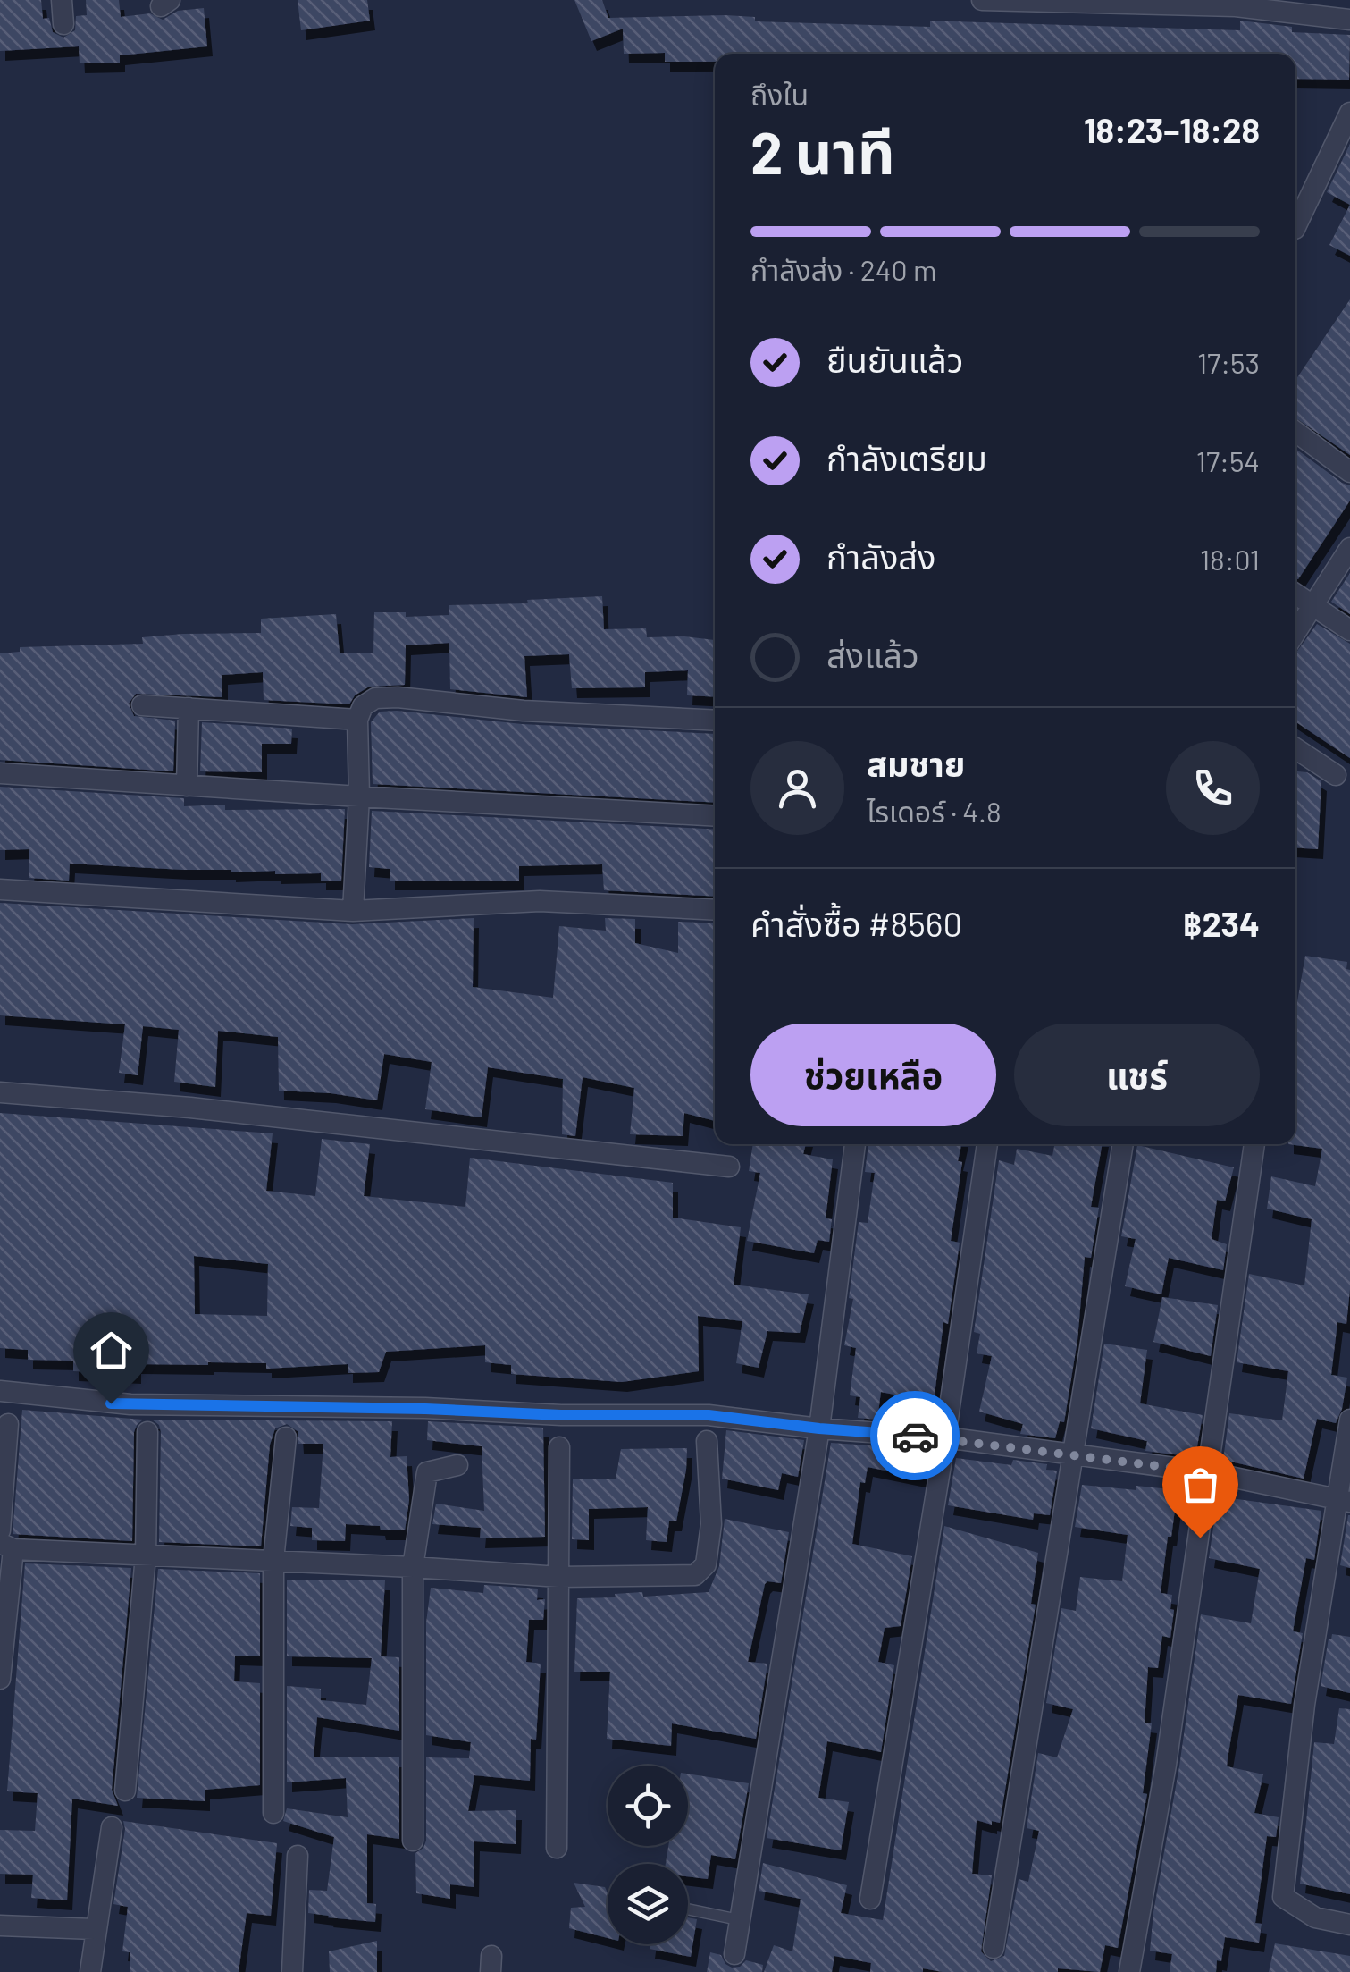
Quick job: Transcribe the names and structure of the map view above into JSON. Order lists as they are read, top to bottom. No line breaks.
{"page":{"heading":["2 นาที","ถึงใน","18:23–18:28"],"panel":["สมชาย","ไรเดอร์ · 4.8","คำสั่งซื้อ #8560","฿234"],"bar":"กำลังส่ง · 240 m","list":[["ยืนยันแล้ว","17:53"],["กำลังเตรียม","17:54"],["กำลังส่ง","18:01"],"ส่งแล้ว"],"buttons":["ช่วยเหลือ","แชร์"]}}
